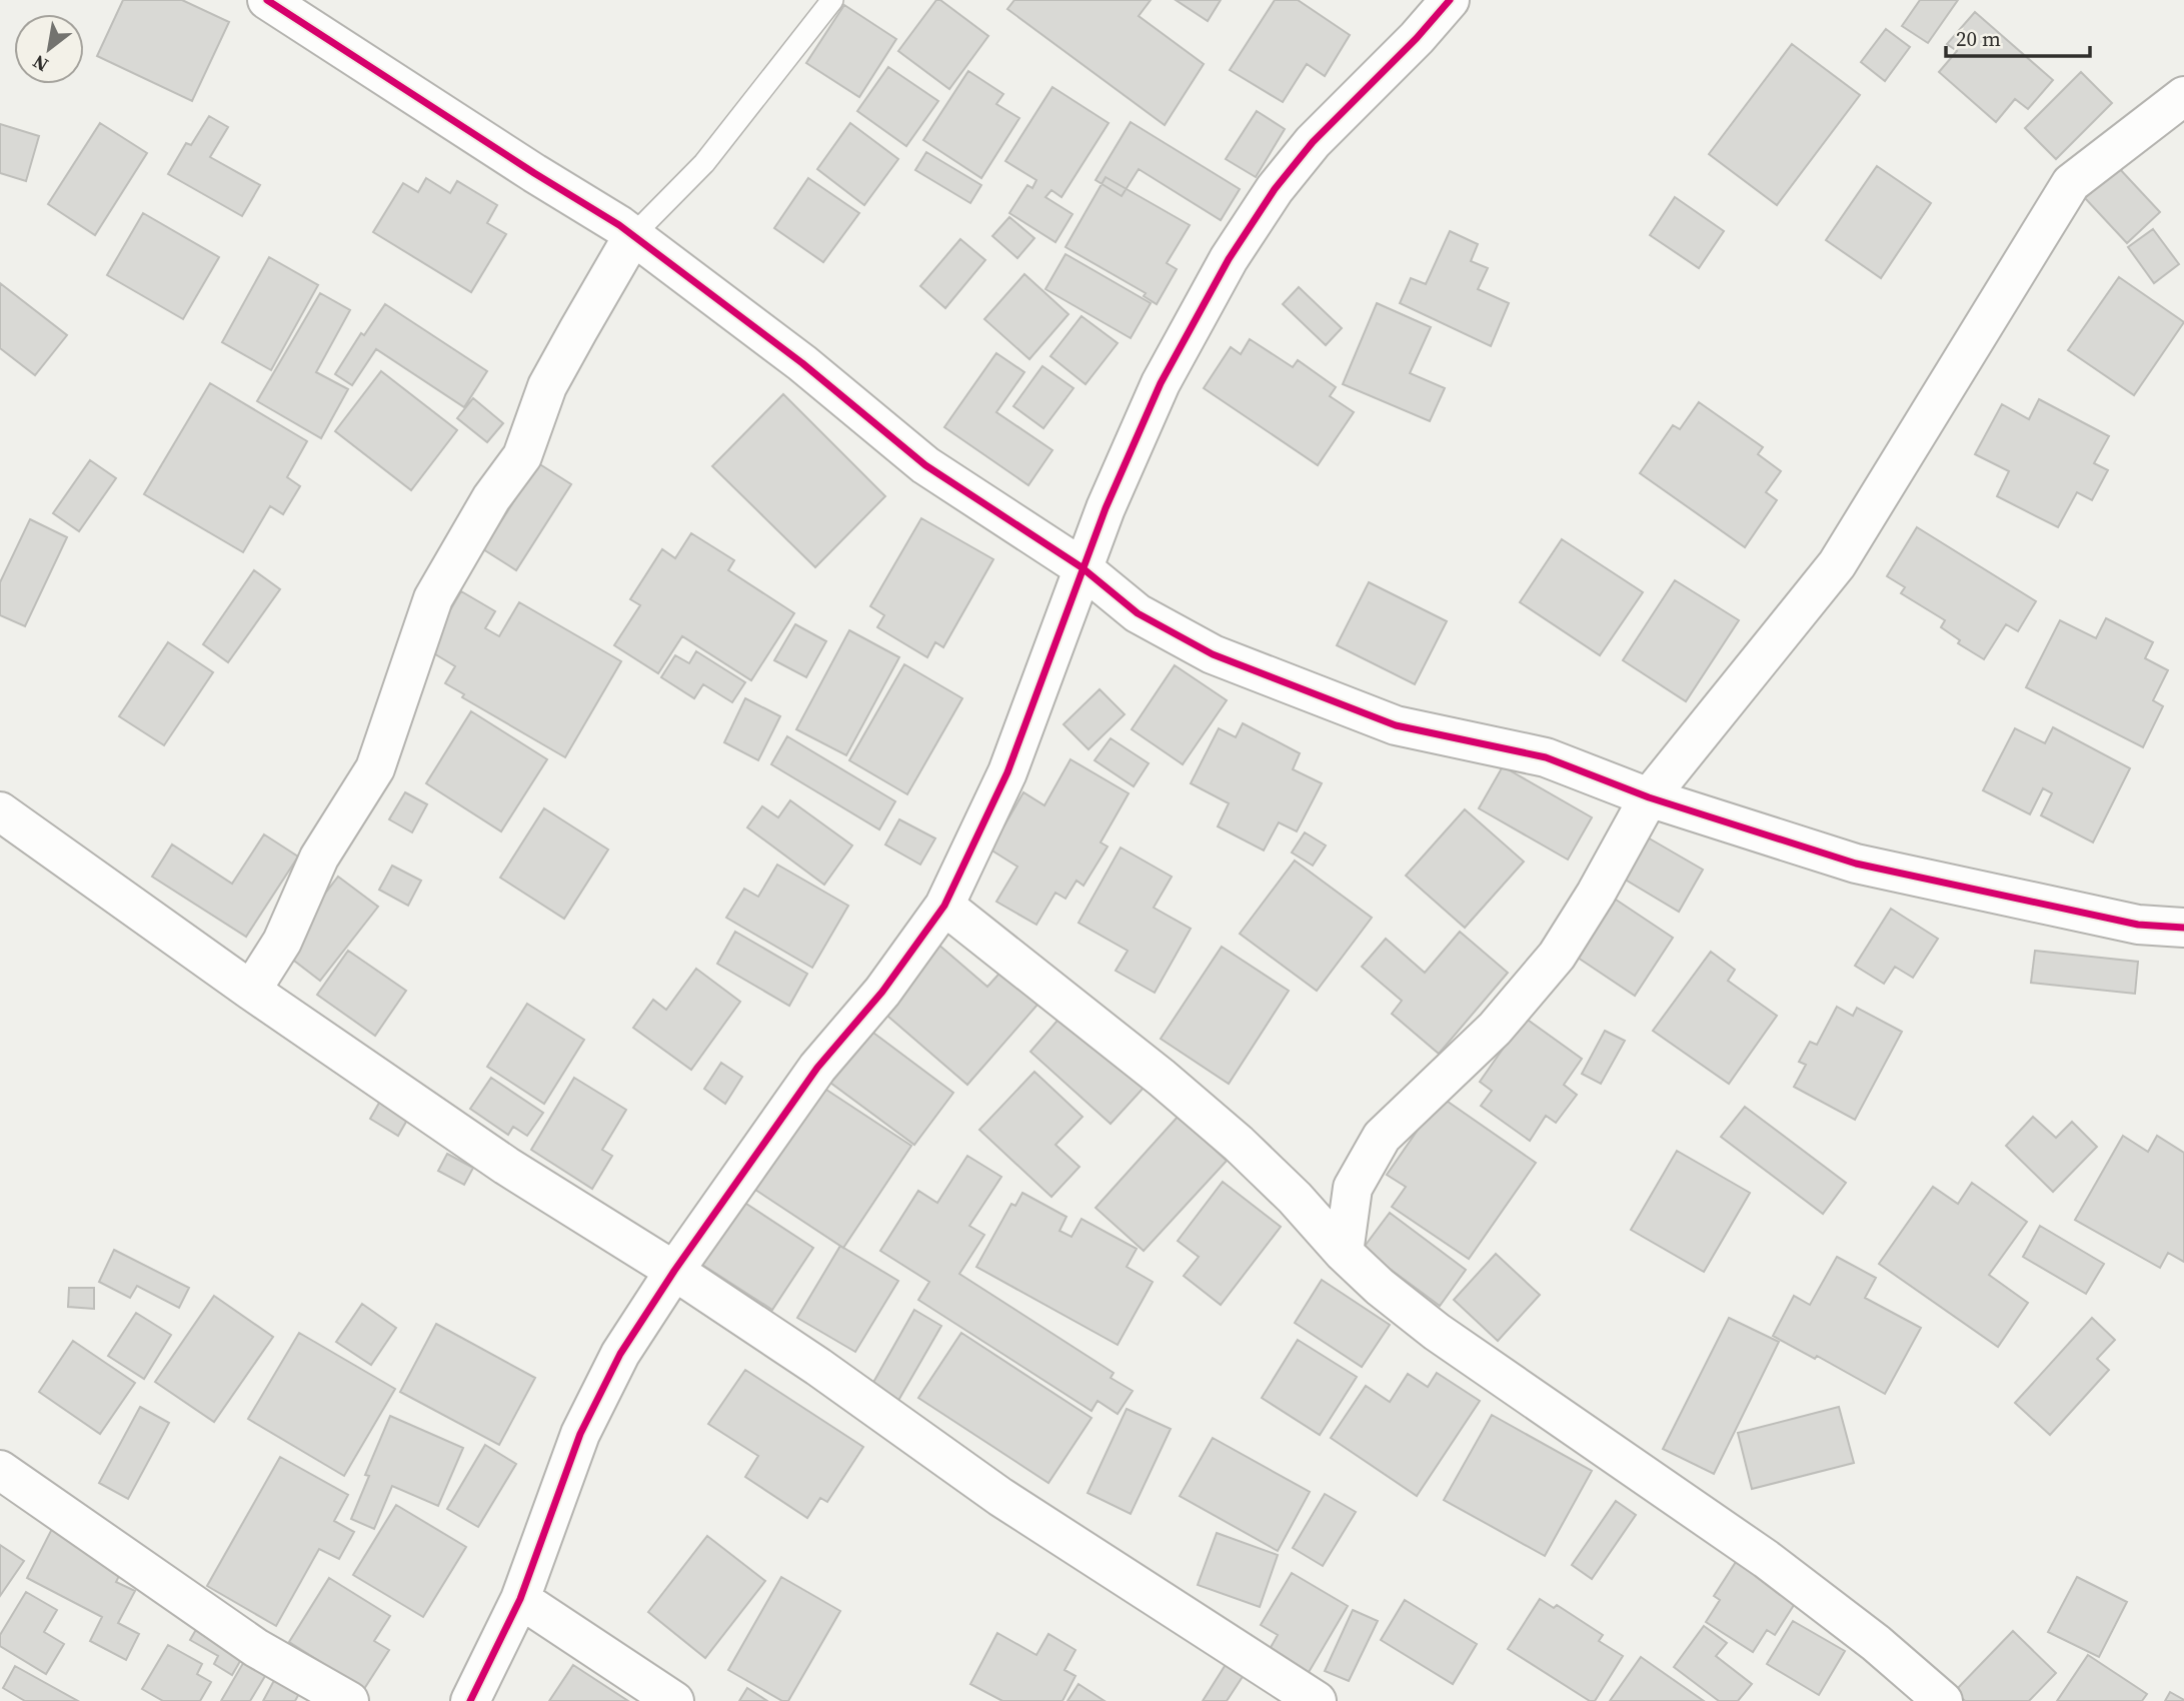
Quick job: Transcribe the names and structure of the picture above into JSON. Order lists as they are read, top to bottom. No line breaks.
{"scale_bar":"20 m","north":"bottom left"}
